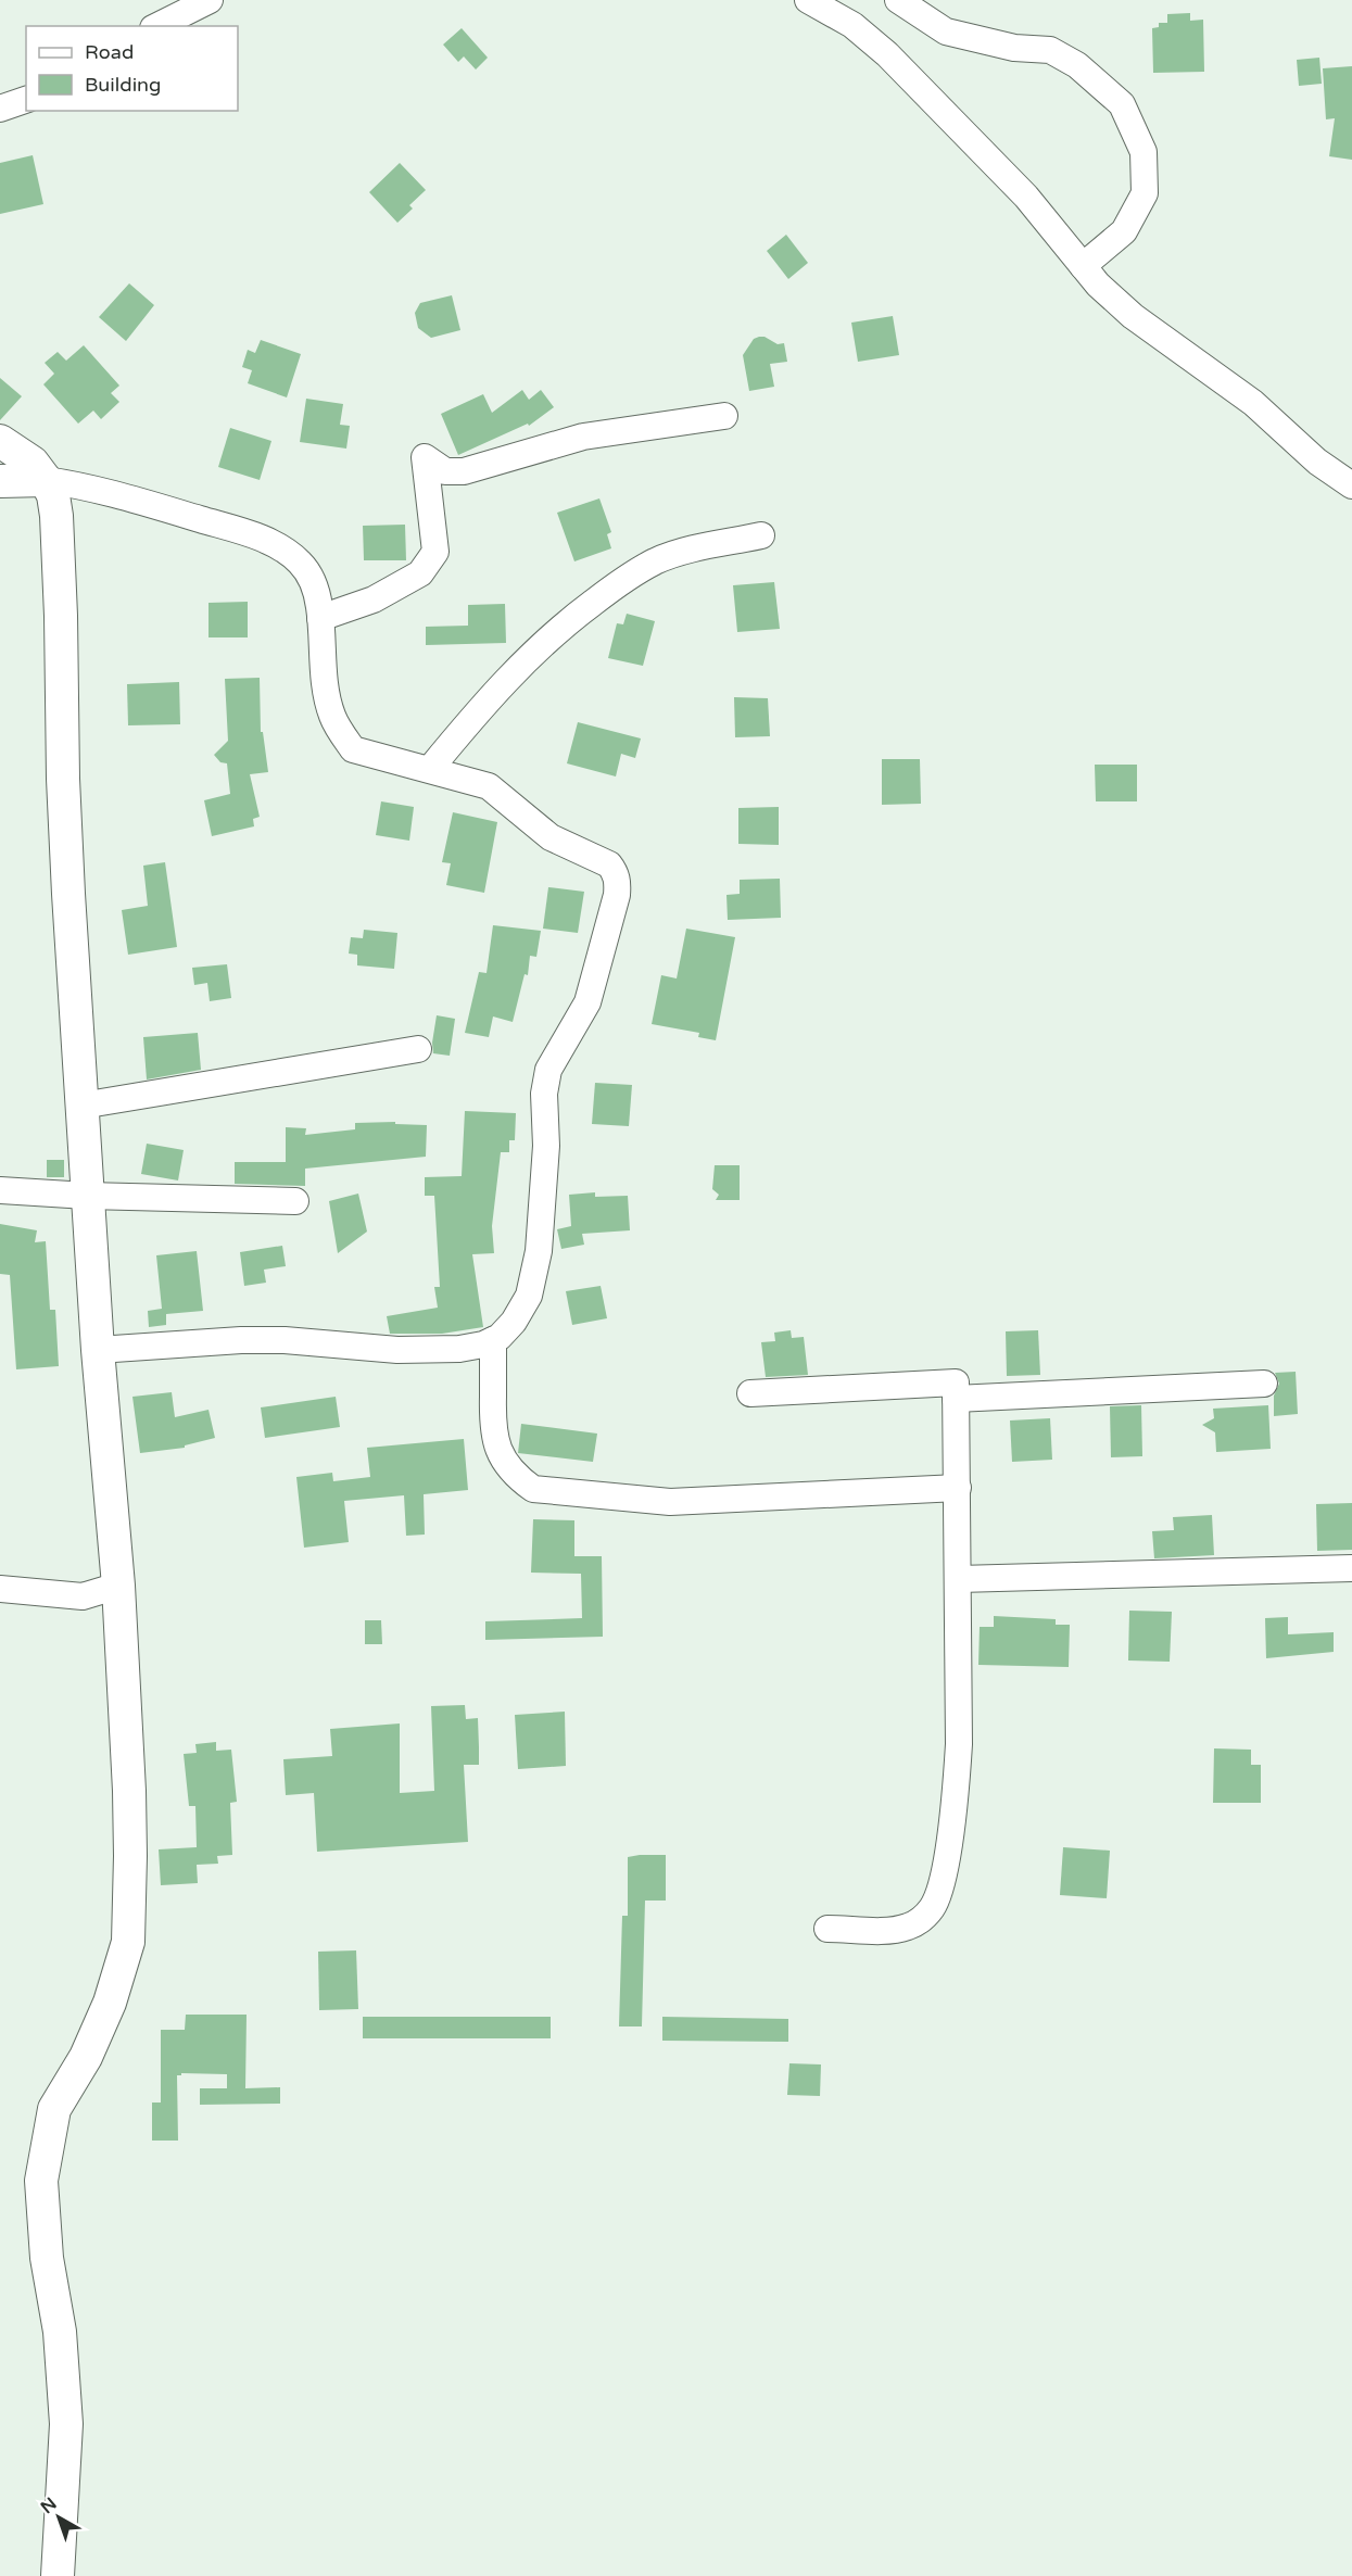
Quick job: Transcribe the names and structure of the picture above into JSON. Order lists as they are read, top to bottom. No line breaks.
{"legend":["Road","Building"],"north":"top left"}
